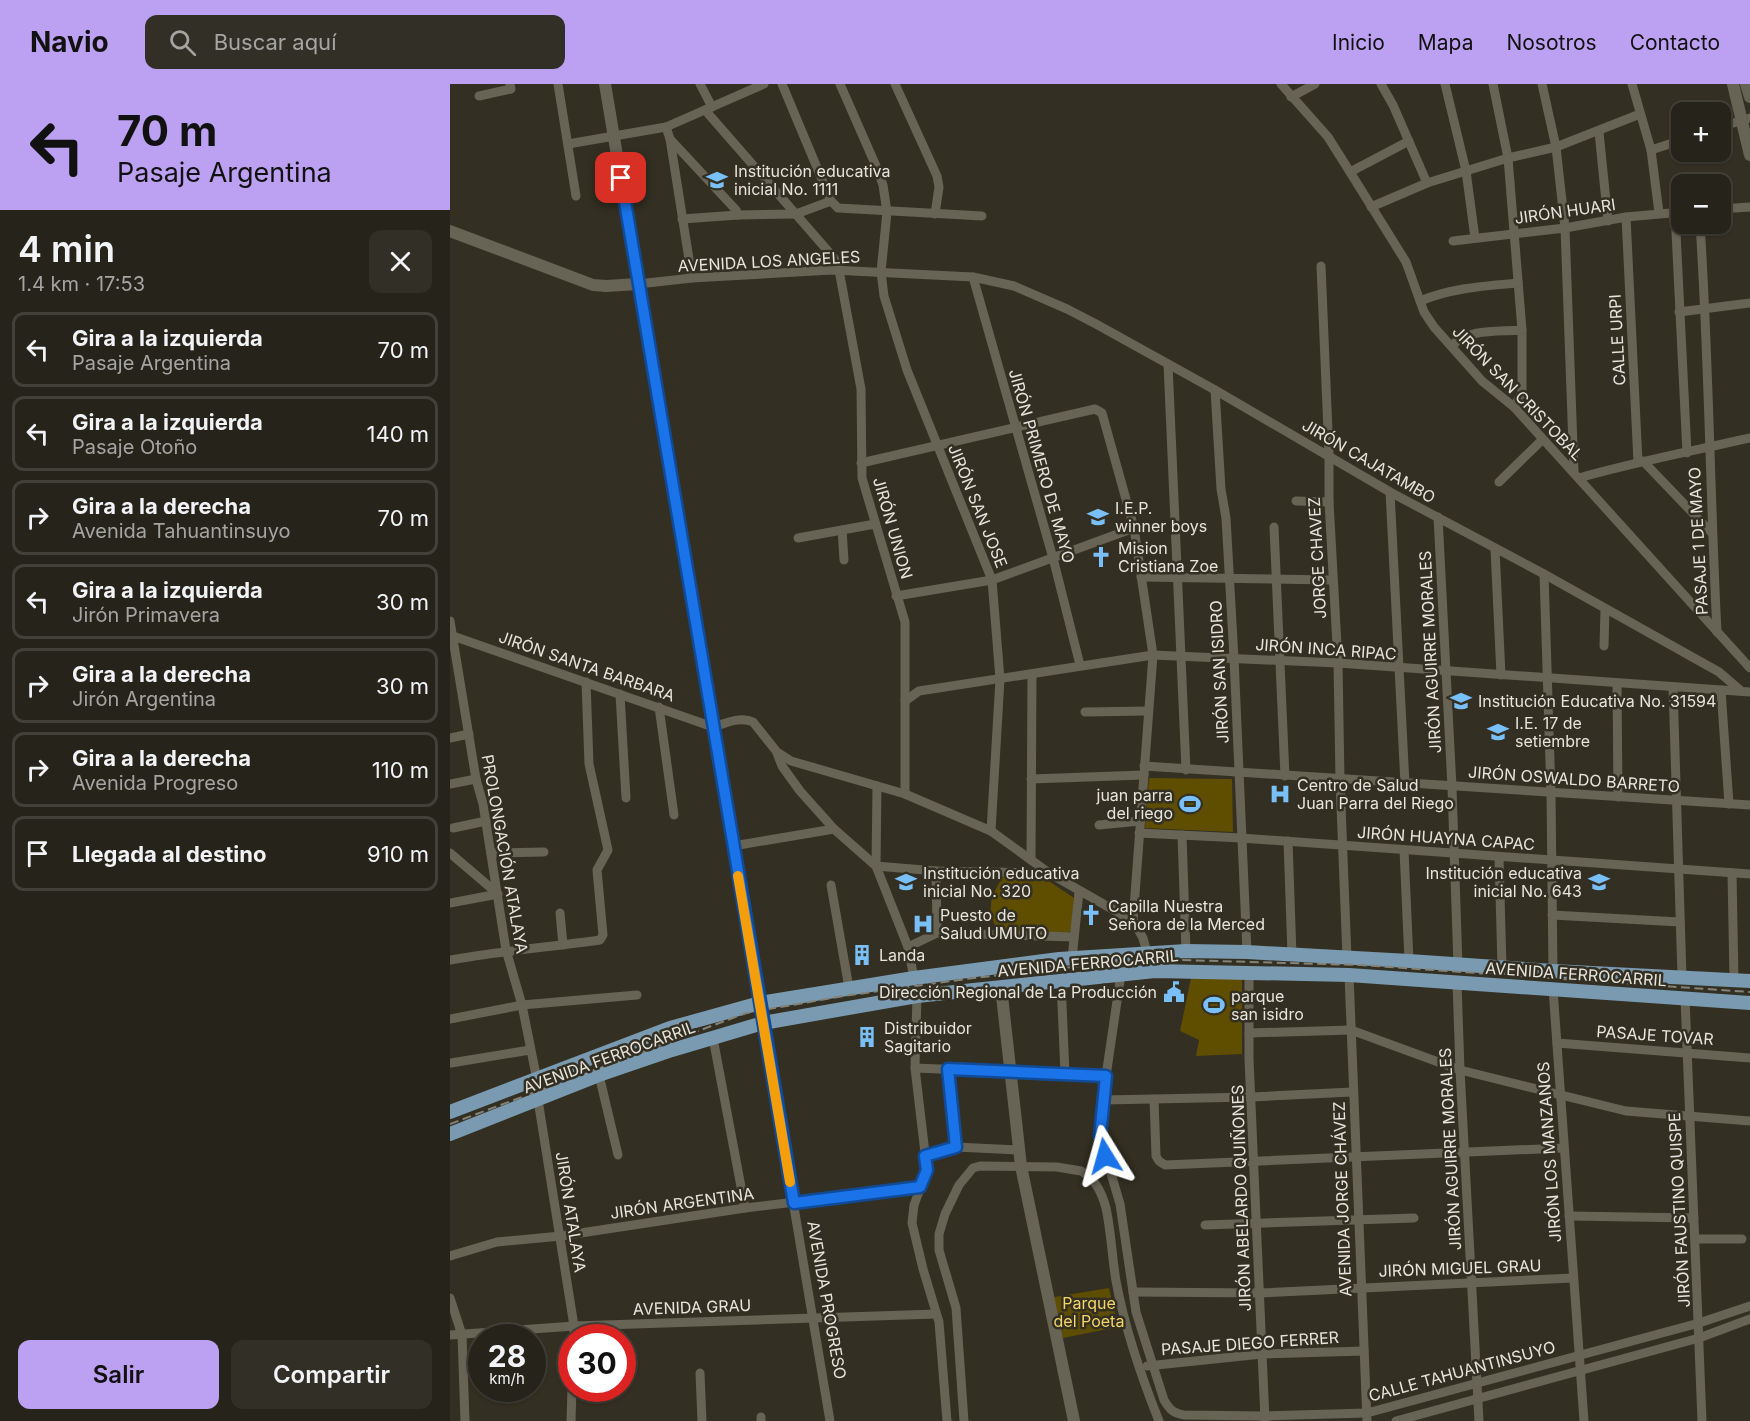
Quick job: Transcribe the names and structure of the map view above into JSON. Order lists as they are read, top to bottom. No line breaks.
{"streets":{"main road":["AVENIDA FERROCARRIL"],"street":["JIRÓN HUARI","AVENIDA LOS ANGELES","CALLE URPI","JIRÓN SAN CRISTOBAL","JIRÓN CAJATAMBO","JIRÓN PRIMERO DE MAYO","JIRÓN SAN JOSE","JIRÓN UNION","PASAJE 1 DE MAYO","JORGE CHAVEZ","JIRÓN INCA RIPAC","JIRÓN AGUIRRE MORALES","JIRÓN SANTA BARBARA","JIRÓN SAN ISIDRO","JIRÓN OSWALDO BARRETO","JIRÓN HUAYNA CAPAC","PROLONGACIÓN ATALAYA","PASAJE TOVAR","JIRÓN LOS MANZANOS","JIRÓN ABELARDO QUIÑONES","AVENIDA JORGE CHÁVEZ","JIRÓN ARGENTINA","JIRÓN FAUSTINO QUISPE","JIRÓN ATALAYA","JIRÓN MIGUEL GRAU","AVENIDA PROGRESO","AVENIDA GRAU","PASAJE DIEGO FERRER","CALLE TAHUANTINSUYO"]},"crossings":[["JIRÓN HUARI","CALLE URPI"],["AVENIDA LOS ANGELES","JIRÓN CAJATAMBO"],["AVENIDA LOS ANGELES","JIRÓN PRIMERO DE MAYO"],["AVENIDA LOS ANGELES","JIRÓN SAN JOSE"],["AVENIDA LOS ANGELES","JIRÓN UNION"],["AVENIDA LOS ANGELES","AVENIDA PROGRESO"],["JIRÓN SAN CRISTOBAL","PASAJE 1 DE MAYO"],["JIRÓN CAJATAMBO","JIRÓN PRIMERO DE MAYO"],["JIRÓN CAJATAMBO","JORGE CHAVEZ"],["JIRÓN CAJATAMBO","JIRÓN INCA RIPAC"],["JIRÓN CAJATAMBO","JIRÓN AGUIRRE MORALES"],["JIRÓN CAJATAMBO","JIRÓN SAN ISIDRO"],["JIRÓN PRIMERO DE MAYO","JIRÓN INCA RIPAC"],["JIRÓN SAN JOSE","JIRÓN INCA RIPAC"],["JIRÓN UNION","JIRÓN INCA RIPAC"],["JORGE CHAVEZ","JIRÓN INCA RIPAC"],["JORGE CHAVEZ","JIRÓN OSWALDO BARRETO"],["JORGE CHAVEZ","JIRÓN HUAYNA CAPAC"],["JORGE CHAVEZ","AVENIDA FERROCARRIL"],["JIRÓN INCA RIPAC","JIRÓN AGUIRRE MORALES"],["JIRÓN INCA RIPAC","JIRÓN SAN ISIDRO"],["JIRÓN AGUIRRE MORALES","JIRÓN OSWALDO BARRETO"],["JIRÓN AGUIRRE MORALES","JIRÓN HUAYNA CAPAC"],["JIRÓN AGUIRRE MORALES","AVENIDA FERROCARRIL"],["JIRÓN AGUIRRE MORALES","JIRÓN MIGUEL GRAU"],["JIRÓN AGUIRRE MORALES","CALLE TAHUANTINSUYO"],["JIRÓN SANTA BARBARA","PROLONGACIÓN ATALAYA"],["JIRÓN SANTA BARBARA","AVENIDA PROGRESO"],["JIRÓN SAN ISIDRO","JIRÓN OSWALDO BARRETO"],["JIRÓN SAN ISIDRO","JIRÓN HUAYNA CAPAC"],["JIRÓN SAN ISIDRO","AVENIDA FERROCARRIL"],["PROLONGACIÓN ATALAYA","AVENIDA FERROCARRIL"],["PROLONGACIÓN ATALAYA","JIRÓN ATALAYA"],["AVENIDA FERROCARRIL","JIRÓN LOS MANZANOS"],["AVENIDA FERROCARRIL","JIRÓN ABELARDO QUIÑONES"],["AVENIDA FERROCARRIL","AVENIDA JORGE CHÁVEZ"],["AVENIDA FERROCARRIL","JIRÓN FAUSTINO QUISPE"],["AVENIDA FERROCARRIL","JIRÓN ATALAYA"],["AVENIDA FERROCARRIL","AVENIDA PROGRESO"],["PASAJE TOVAR","JIRÓN LOS MANZANOS"],["PASAJE TOVAR","JIRÓN FAUSTINO QUISPE"],["JIRÓN LOS MANZANOS","JIRÓN MIGUEL GRAU"],["JIRÓN LOS MANZANOS","CALLE TAHUANTINSUYO"],["JIRÓN ABELARDO QUIÑONES","JIRÓN MIGUEL GRAU"],["JIRÓN ABELARDO QUIÑONES","PASAJE DIEGO FERRER"],["JIRÓN ABELARDO QUIÑONES","CALLE TAHUANTINSUYO"],["AVENIDA JORGE CHÁVEZ","JIRÓN MIGUEL GRAU"],["AVENIDA JORGE CHÁVEZ","PASAJE DIEGO FERRER"],["AVENIDA JORGE CHÁVEZ","CALLE TAHUANTINSUYO"],["JIRÓN ARGENTINA","JIRÓN ATALAYA"],["JIRÓN ARGENTINA","AVENIDA PROGRESO"],["JIRÓN FAUSTINO QUISPE","CALLE TAHUANTINSUYO"],["AVENIDA PROGRESO","AVENIDA GRAU"],["PASAJE DIEGO FERRER","CALLE TAHUANTINSUYO"]],"parks":["Parque del Poeta"],"places":{"school or university":["Institución educativa inicial No. 1111","I.E.P. winner boys","Institución Educativa No. 31594","I.E. 17 de setiembre","Institución educativa inicial No. 320","Institución educativa inicial No. 643"],"church":["Mision Cristiana Zoe","Capilla Nuestra Señora de la Merced"],"hospital":["Centro de Salud Juan Parra del Riego","Puesto de Salud UMUTO"],"sports":["juan parra del riego","parque san isidro"],"building":["Landa","Distribuidor Sagitario"],"public building":["Dirección Regional de La Producción"]},"page":{"header":"Navio","search":"Buscar aquí","nav":["Inicio","Mapa","Nosotros","Contacto"],"turn":["70 m","Pasaje Argentina"],"map_buttons":["+","−"],"heading":["4 min","1.4 km · 17:53"],"list":[{"name":"Gira a la izquierda","note":"Pasaje Argentina","value":"70 m"},{"name":"Gira a la izquierda","note":"Pasaje Otoño","value":"140 m"},{"name":"Gira a la derecha","note":"Avenida Tahuantinsuyo","value":"70 m"},{"name":"Gira a la izquierda","note":"Jirón Primavera","value":"30 m"},{"name":"Gira a la derecha","note":"Jirón Argentina","value":"30 m"},{"name":"Gira a la derecha","note":"Avenida Progreso","value":"110 m"},{"name":"Llegada al destino","value":"910 m"}],"speed":"28 km/h","limit":"30","buttons":["Salir","Compartir"]}}
